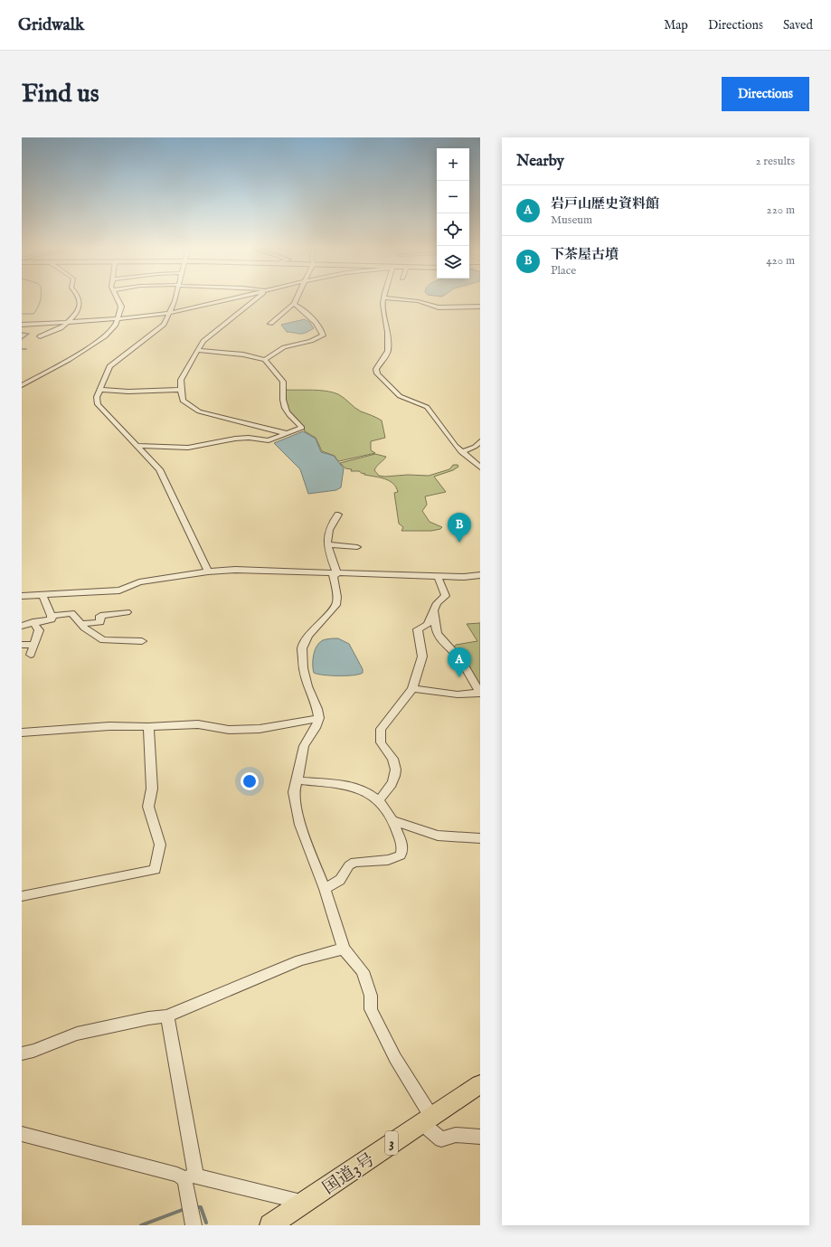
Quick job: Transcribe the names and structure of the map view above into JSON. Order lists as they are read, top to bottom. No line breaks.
{"streets":{"highway":["3","国道3号"]},"page":{"header":"Gridwalk","nav":["Map","Directions","Saved"],"buttons":"Directions","title":"Find us","heading":["Nearby","2 results"],"map_buttons":["+","−"],"list":[{"mark":"A","name":"岩戸山歴史資料館","note":"Museum","value":"220 m"},{"mark":"B","name":"下茶屋古墳","note":"Place","value":"420 m"}],"pins":["B","A"]}}
